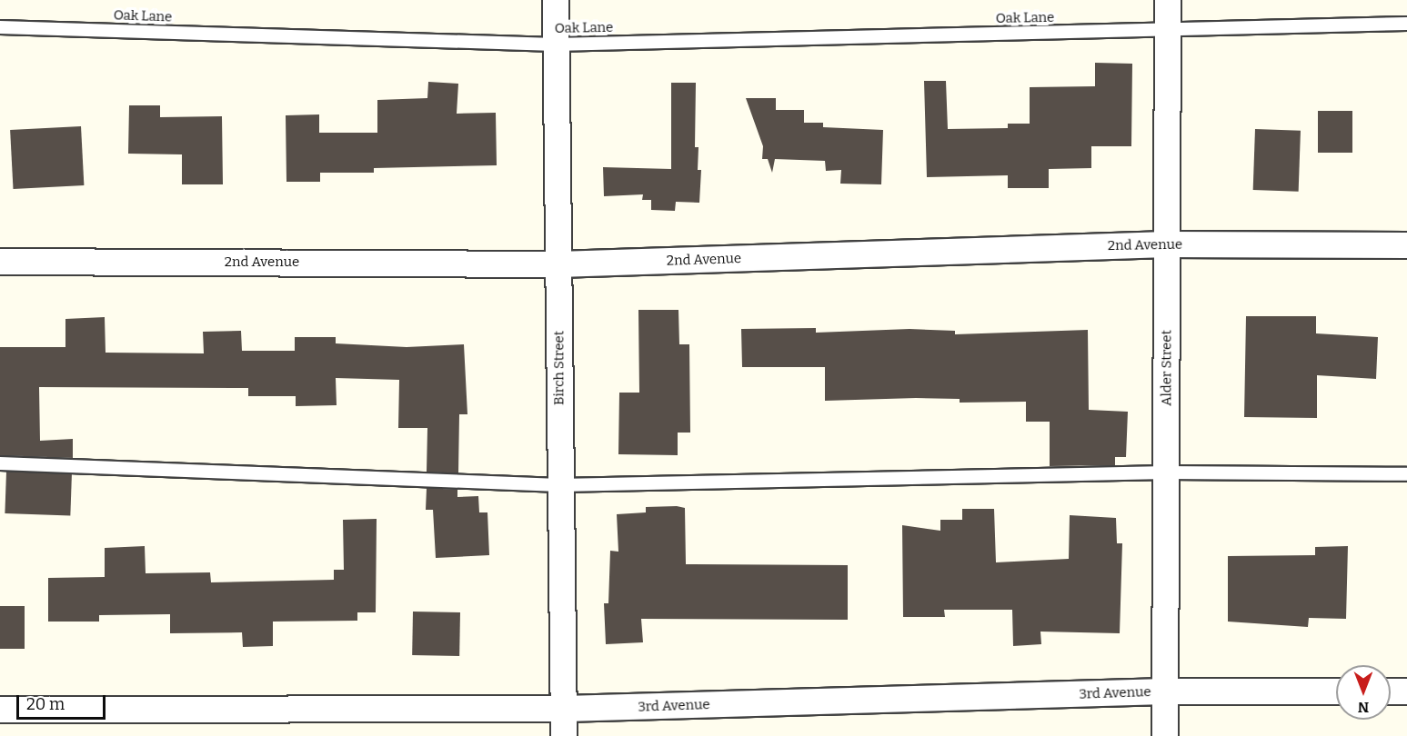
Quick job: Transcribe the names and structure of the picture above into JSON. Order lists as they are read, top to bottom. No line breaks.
{"streets":{"street":["2nd Avenue","Birch Street","Alder Street","3rd Avenue"],"lane":["Oak Lane"]},"crossings":[["Oak Lane","Birch Street"],["Oak Lane","Alder Street"],["2nd Avenue","Birch Street"],["2nd Avenue","Alder Street"],["Birch Street","3rd Avenue"],["Alder Street","3rd Avenue"]],"scale_bar":"20 m","north":"bottom"}
